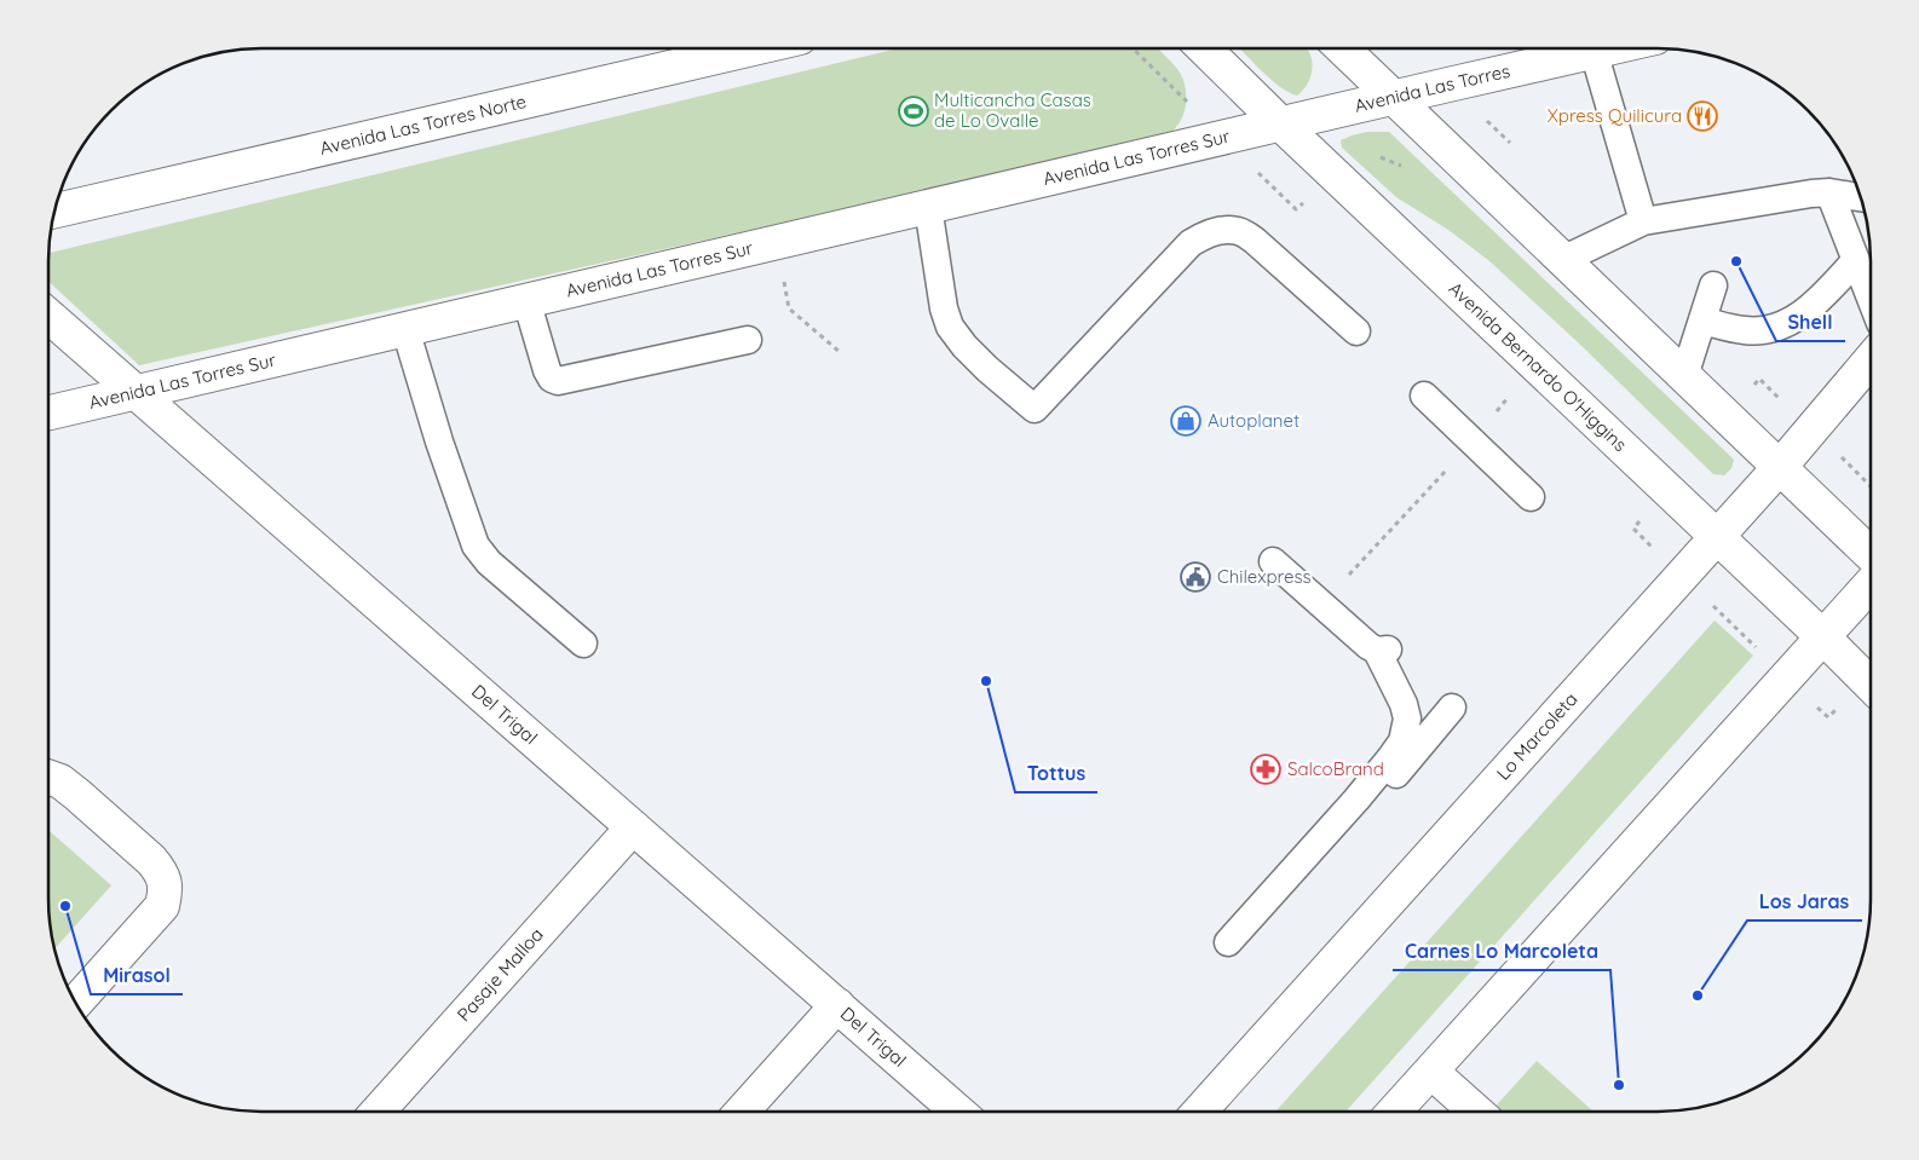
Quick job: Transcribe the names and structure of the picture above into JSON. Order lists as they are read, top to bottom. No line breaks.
{"streets":{"street":["Avenida Las Torres","Avenida Las Torres Norte","Avenida Las Torres Sur","Avenida Bernardo O'Higgins","Del Trigal","Lo Marcoleta","Pasaje Malloa"]},"crossings":[["Avenida Las Torres","Avenida Las Torres Sur"],["Avenida Las Torres","Avenida Bernardo O'Higgins"],["Avenida Las Torres Sur","Avenida Bernardo O'Higgins"],["Avenida Las Torres Sur","Del Trigal"],["Avenida Bernardo O'Higgins","Lo Marcoleta"],["Del Trigal","Pasaje Malloa"]],"places":{"sports":["Multicancha Casas de Lo Ovalle"],"restaurant":["Xpress Quilicura"],"other":["Shell","Tottus","Mirasol","Los Jaras","Carnes Lo Marcoleta"],"shop":["Autoplanet"],"public building":["Chilexpress"],"pharmacy":["SalcoBrand"]}}
